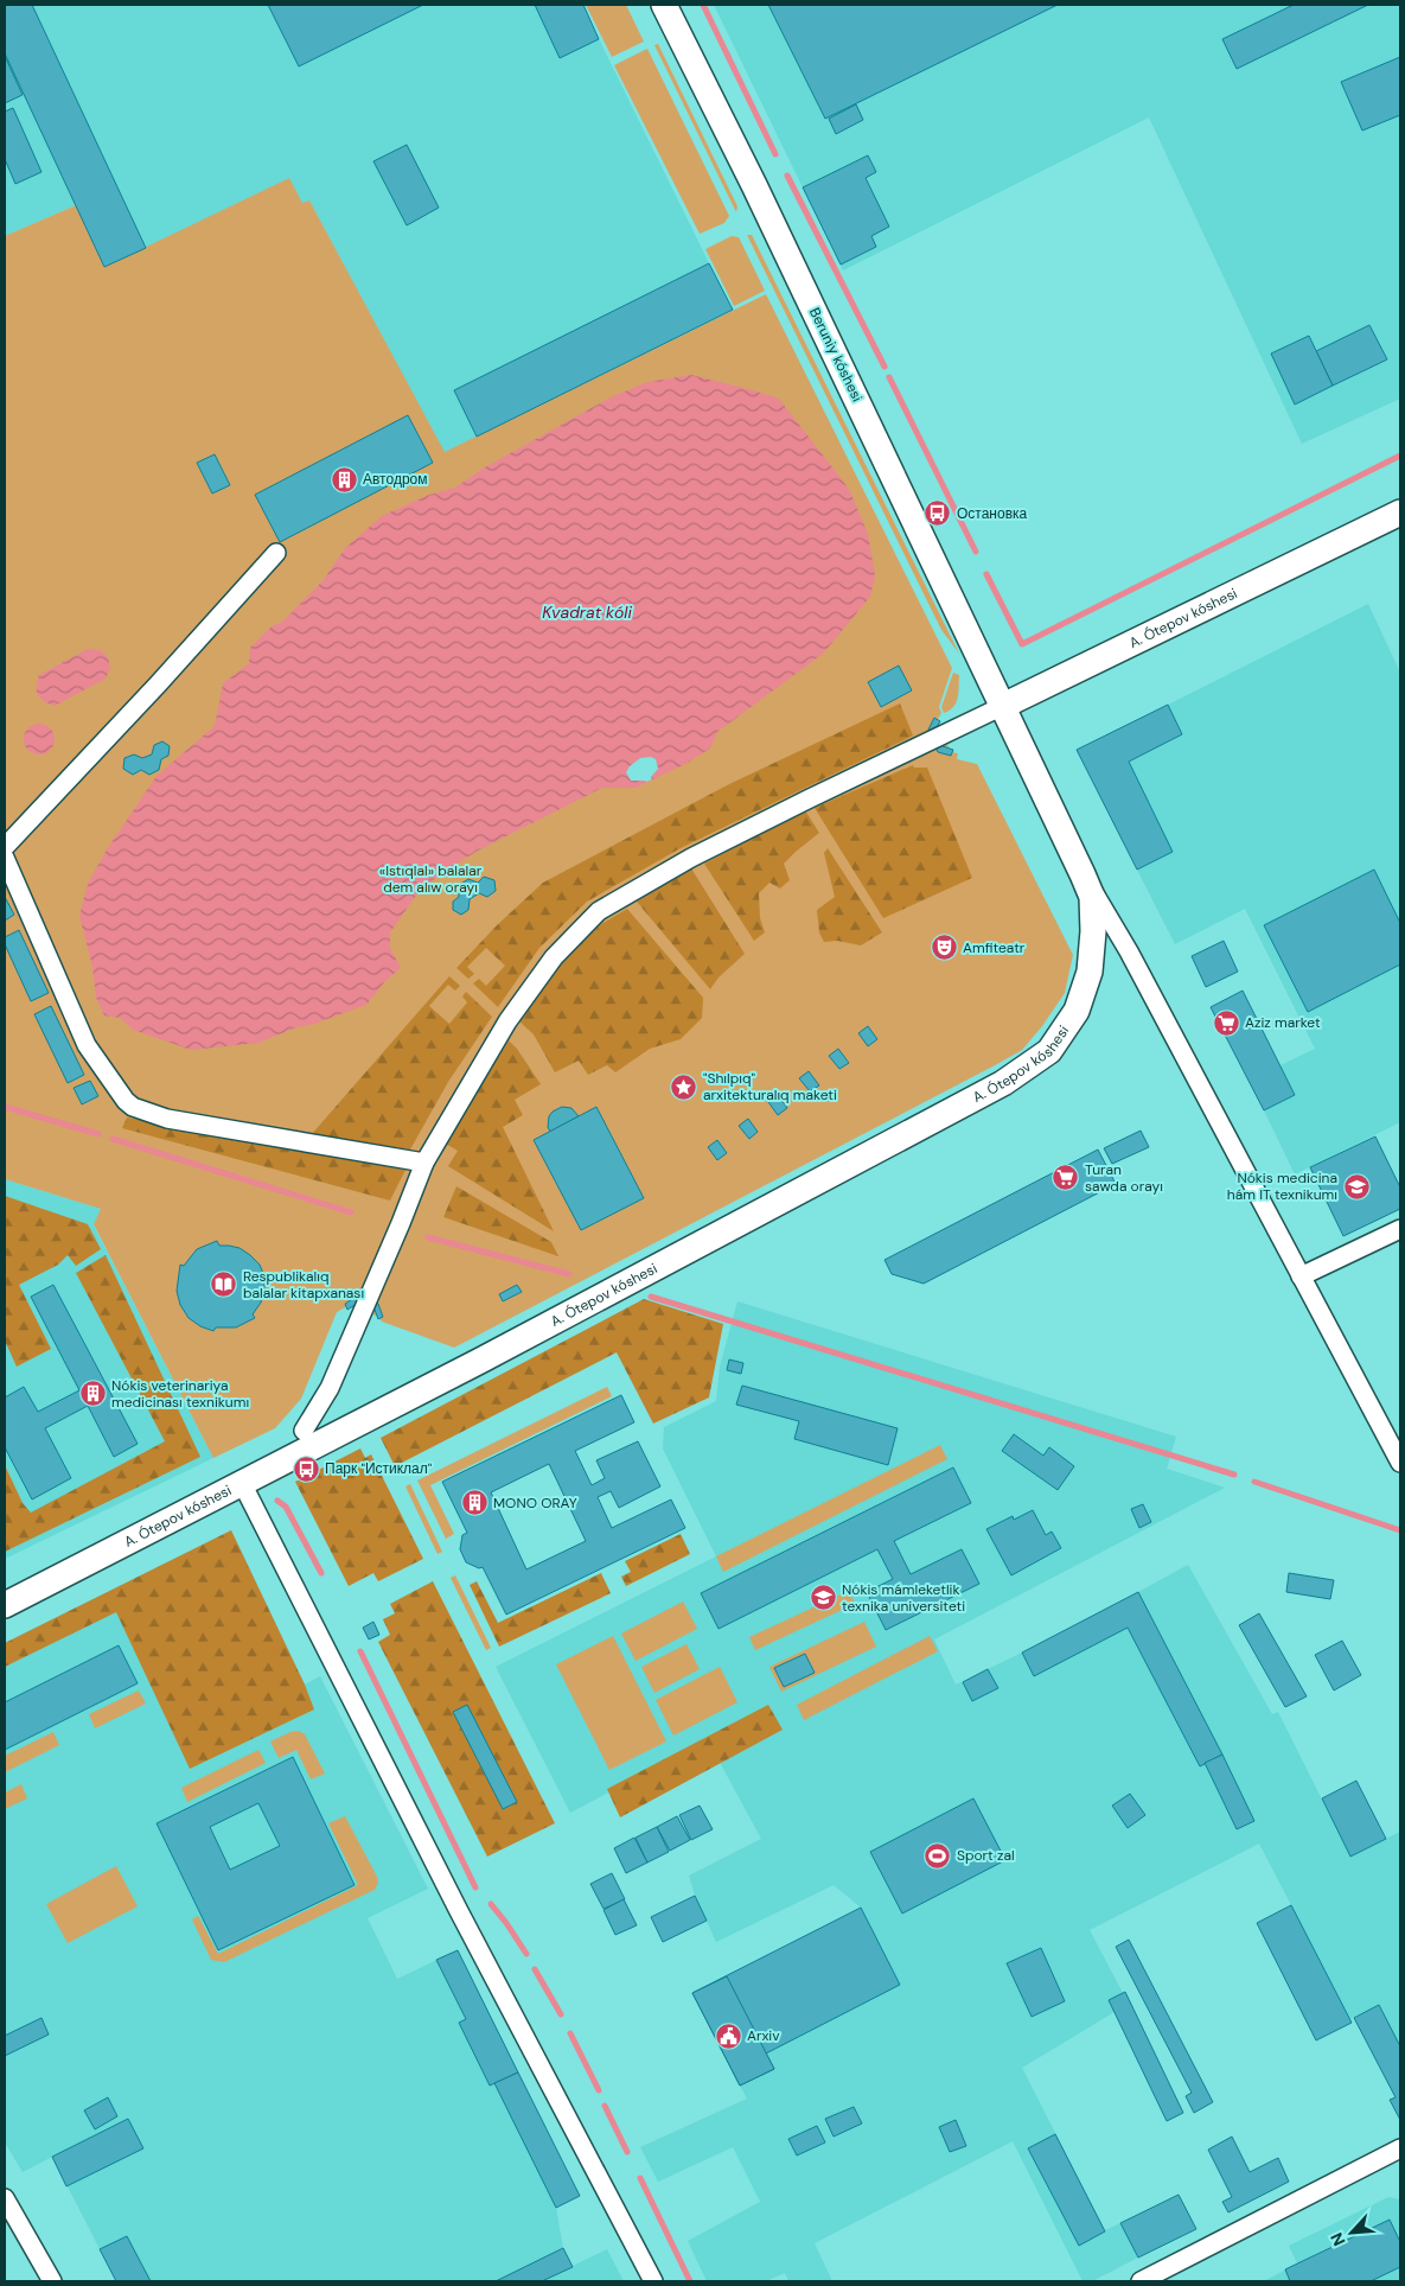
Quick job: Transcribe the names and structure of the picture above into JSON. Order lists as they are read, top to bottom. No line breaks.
{"streets":{"main road":["Beruniy kóshesi","A. Ótepov kóshesi"]},"crossings":[["Beruniy kóshesi","A. Ótepov kóshesi"]],"water":["Kvadrat kóli"],"parks":["«Istıqlal» balalar dem alıw orayı"],"places":{"building":["Автодром","Nókis veterinariya medicinası texnikumı","MONO ORAY"],"bus stop":["Остановка","Парк \"Истиклал\""],"theatre":["Amfiteatr"],"supermarket":["Aziz market","Turan sawda orayı"],"place":["\"Shılpıq\" arxitekturalıq maketi"],"school or university":["Nókis medicina hám IT texnikumı","Nókis mámleketlik texnika universiteti"],"library":["Respublikalıq balalar kitapxanası"],"sports":["Sport zal"],"public building":["Arxiv"]},"north":"bottom left"}
